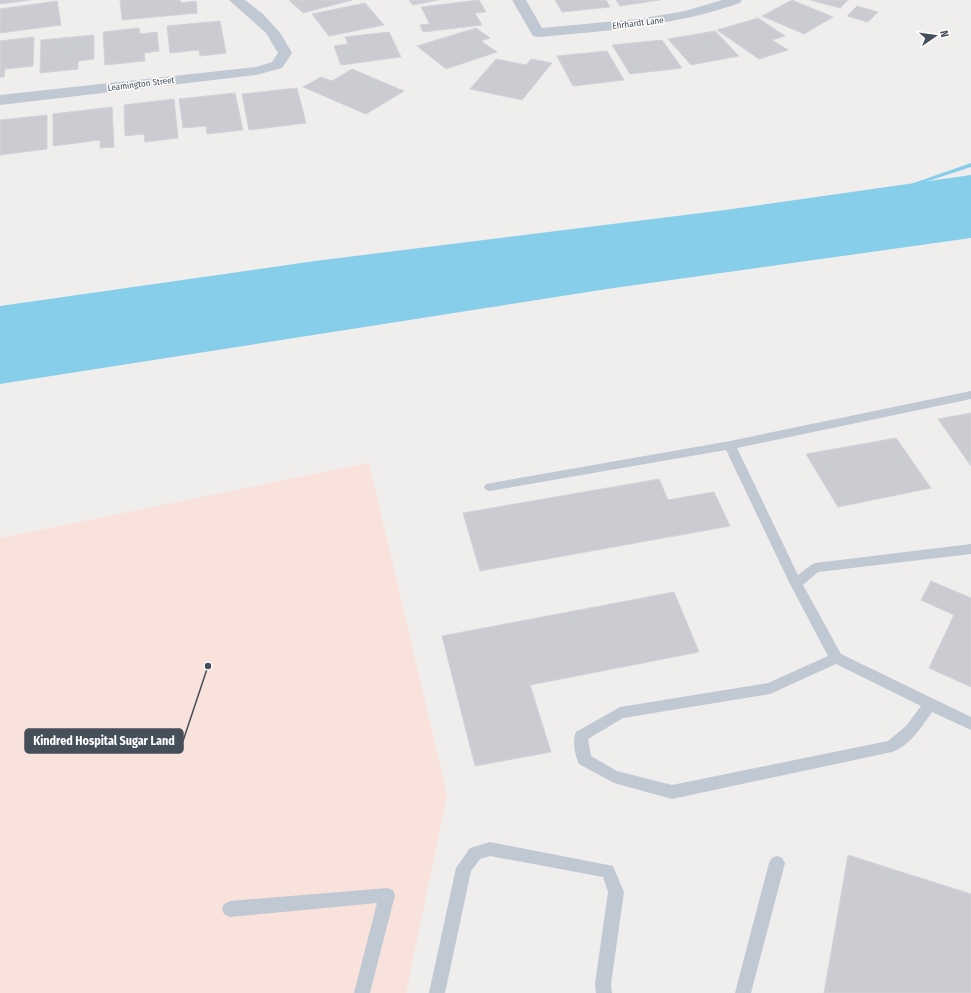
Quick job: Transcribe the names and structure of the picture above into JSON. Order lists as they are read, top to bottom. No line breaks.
{"streets":{"street":["Ehrhardt Lane","Leamington Street"]},"places":["Kindred Hospital Sugar Land"],"north":"right"}
